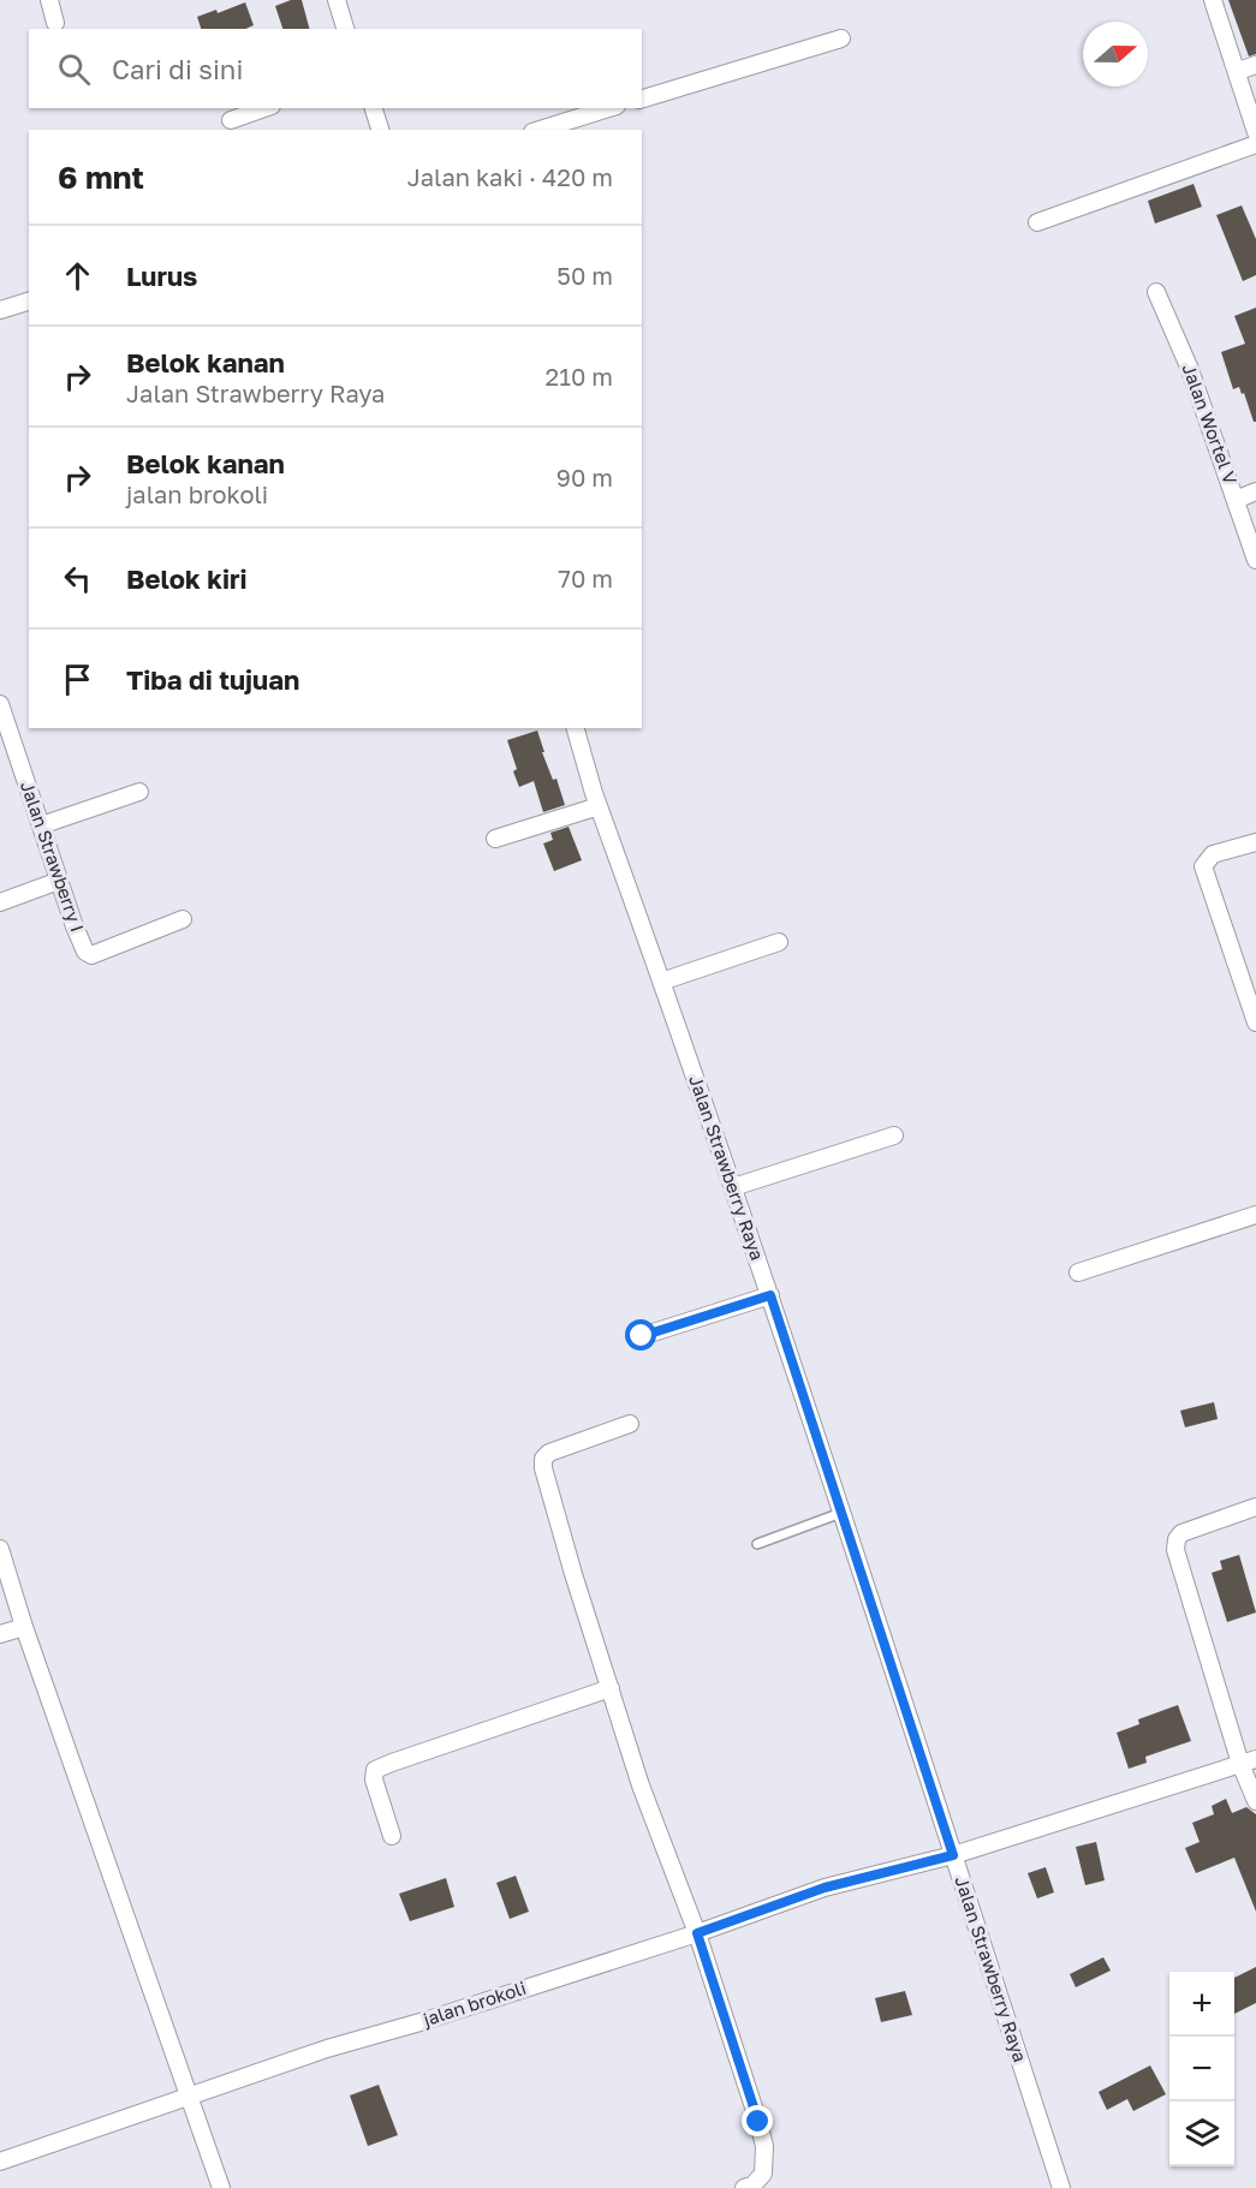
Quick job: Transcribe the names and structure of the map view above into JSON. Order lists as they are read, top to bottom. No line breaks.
{"streets":{"street":["Jalan Wortel V","Jalan Strawberry I","Jalan Strawberry Raya","jalan brokoli"]},"crossings":[["Jalan Strawberry Raya","jalan brokoli"]],"north":"right","page":{"search":"Cari di sini","heading":["6 mnt","Jalan kaki · 420 m"],"list":[["Lurus","50 m"],["Belok kanan","Jalan Strawberry Raya","210 m"],["Belok kanan","jalan brokoli","90 m"],["Belok kiri","70 m"],"Tiba di tujuan"],"map_buttons":["+","−"]}}
